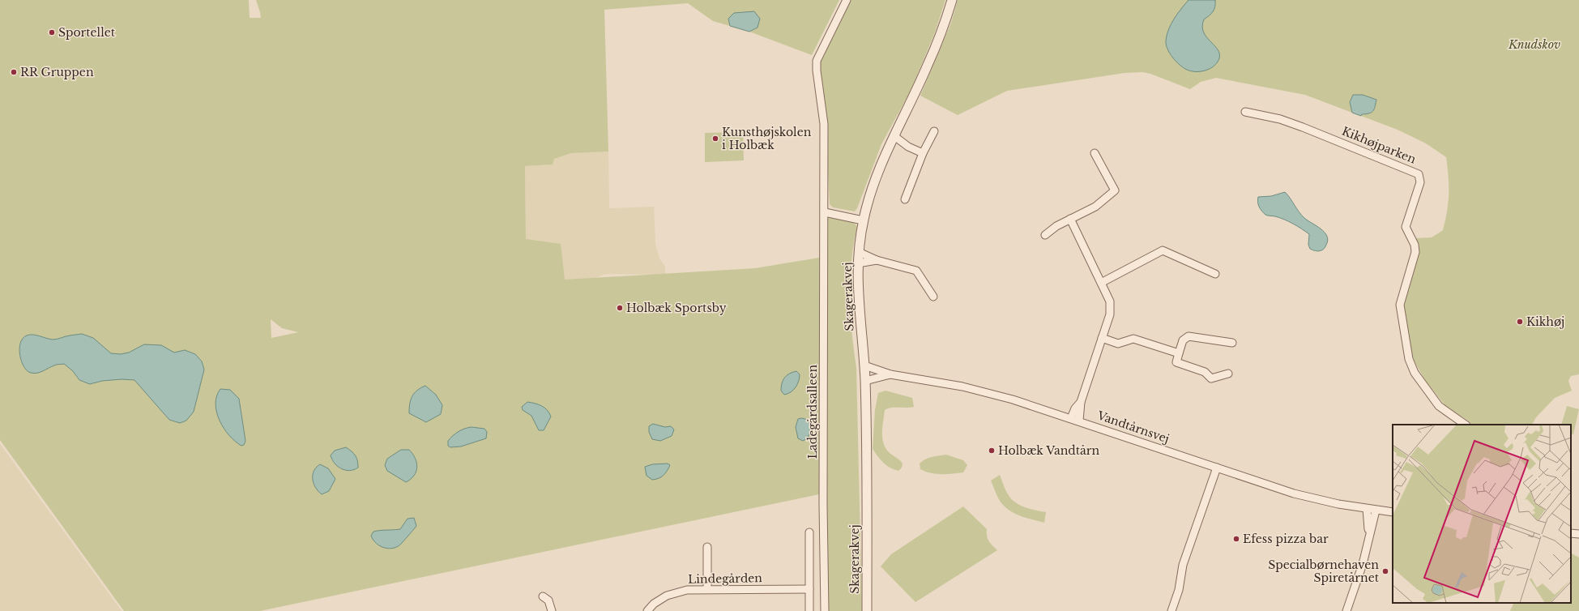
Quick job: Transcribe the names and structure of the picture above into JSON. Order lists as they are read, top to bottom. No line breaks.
{"streets":{"street":["Kikhøjparken","Skagerakvej","Ladegårdsalleen","Vandtårnsvej","Lindegården"]},"crossings":[["Skagerakvej","Vandtårnsvej"]],"parks":["Knudskov"],"places":["Sportellet","RR Gruppen","Kunsthøjskolen i Holbæk","Holbæk Sportsby","Kikhøj","Holbæk Vandtårn","Efess pizza bar","Specialbørnehaven Spiretårnet"]}
